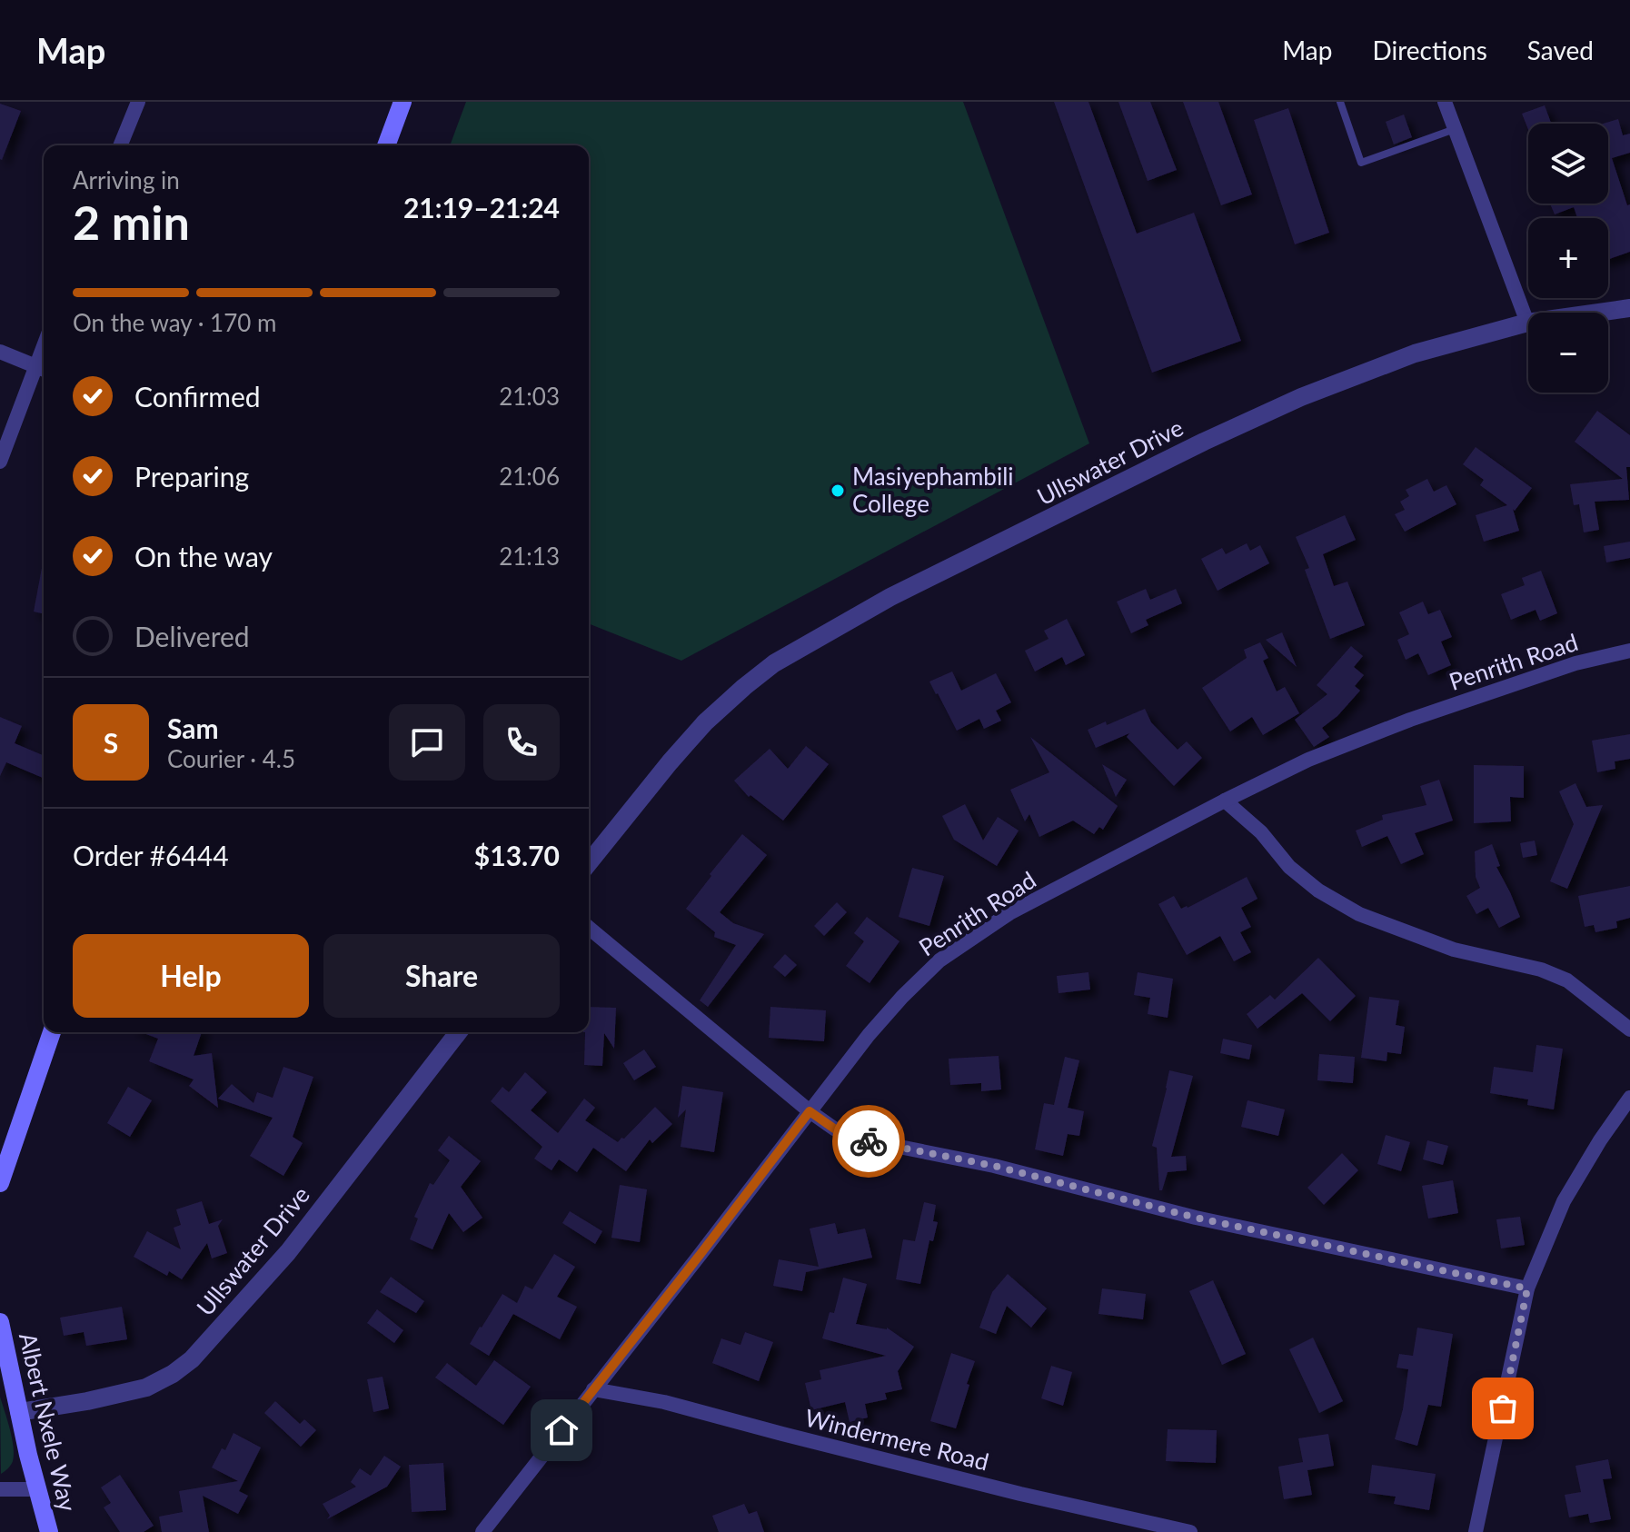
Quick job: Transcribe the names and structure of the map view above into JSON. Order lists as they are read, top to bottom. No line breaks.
{"streets":{"main road":["Albert Nxele Way"],"street":["Ullswater Drive","Penrith Road","Windermere Road"]},"crossings":[["Ullswater Drive","Albert Nxele Way"],["Penrith Road","Windermere Road"]],"places":["Masiyephambili College"],"page":{"header":"Map","nav":["Map","Directions","Saved"],"map_buttons":["+","−"],"heading":["2 min","Arriving in","21:19–21:24"],"panel":["Sam","Courier · 4.5","Order #6444","$13.70"],"bar":"On the way · 170 m","list":[["Confirmed","21:03"],["Preparing","21:06"],["On the way","21:13"],"Delivered"],"round":"S","buttons":["Help","Share"]}}
